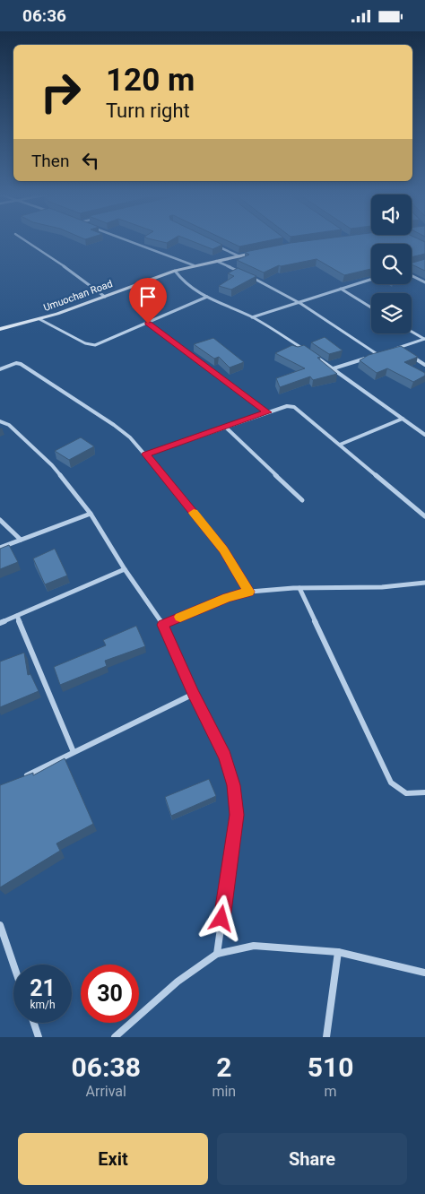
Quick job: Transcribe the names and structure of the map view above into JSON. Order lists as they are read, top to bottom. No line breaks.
{"streets":{"street":["Umuochan Road"]},"page":{"status":"06:36","turn":["120 m","Turn right"],"then":"Then","speed":"21 km/h","limit":"30","eta":["06:38","Arrival","2","min","510","m"],"buttons":["Exit","Share"]}}
